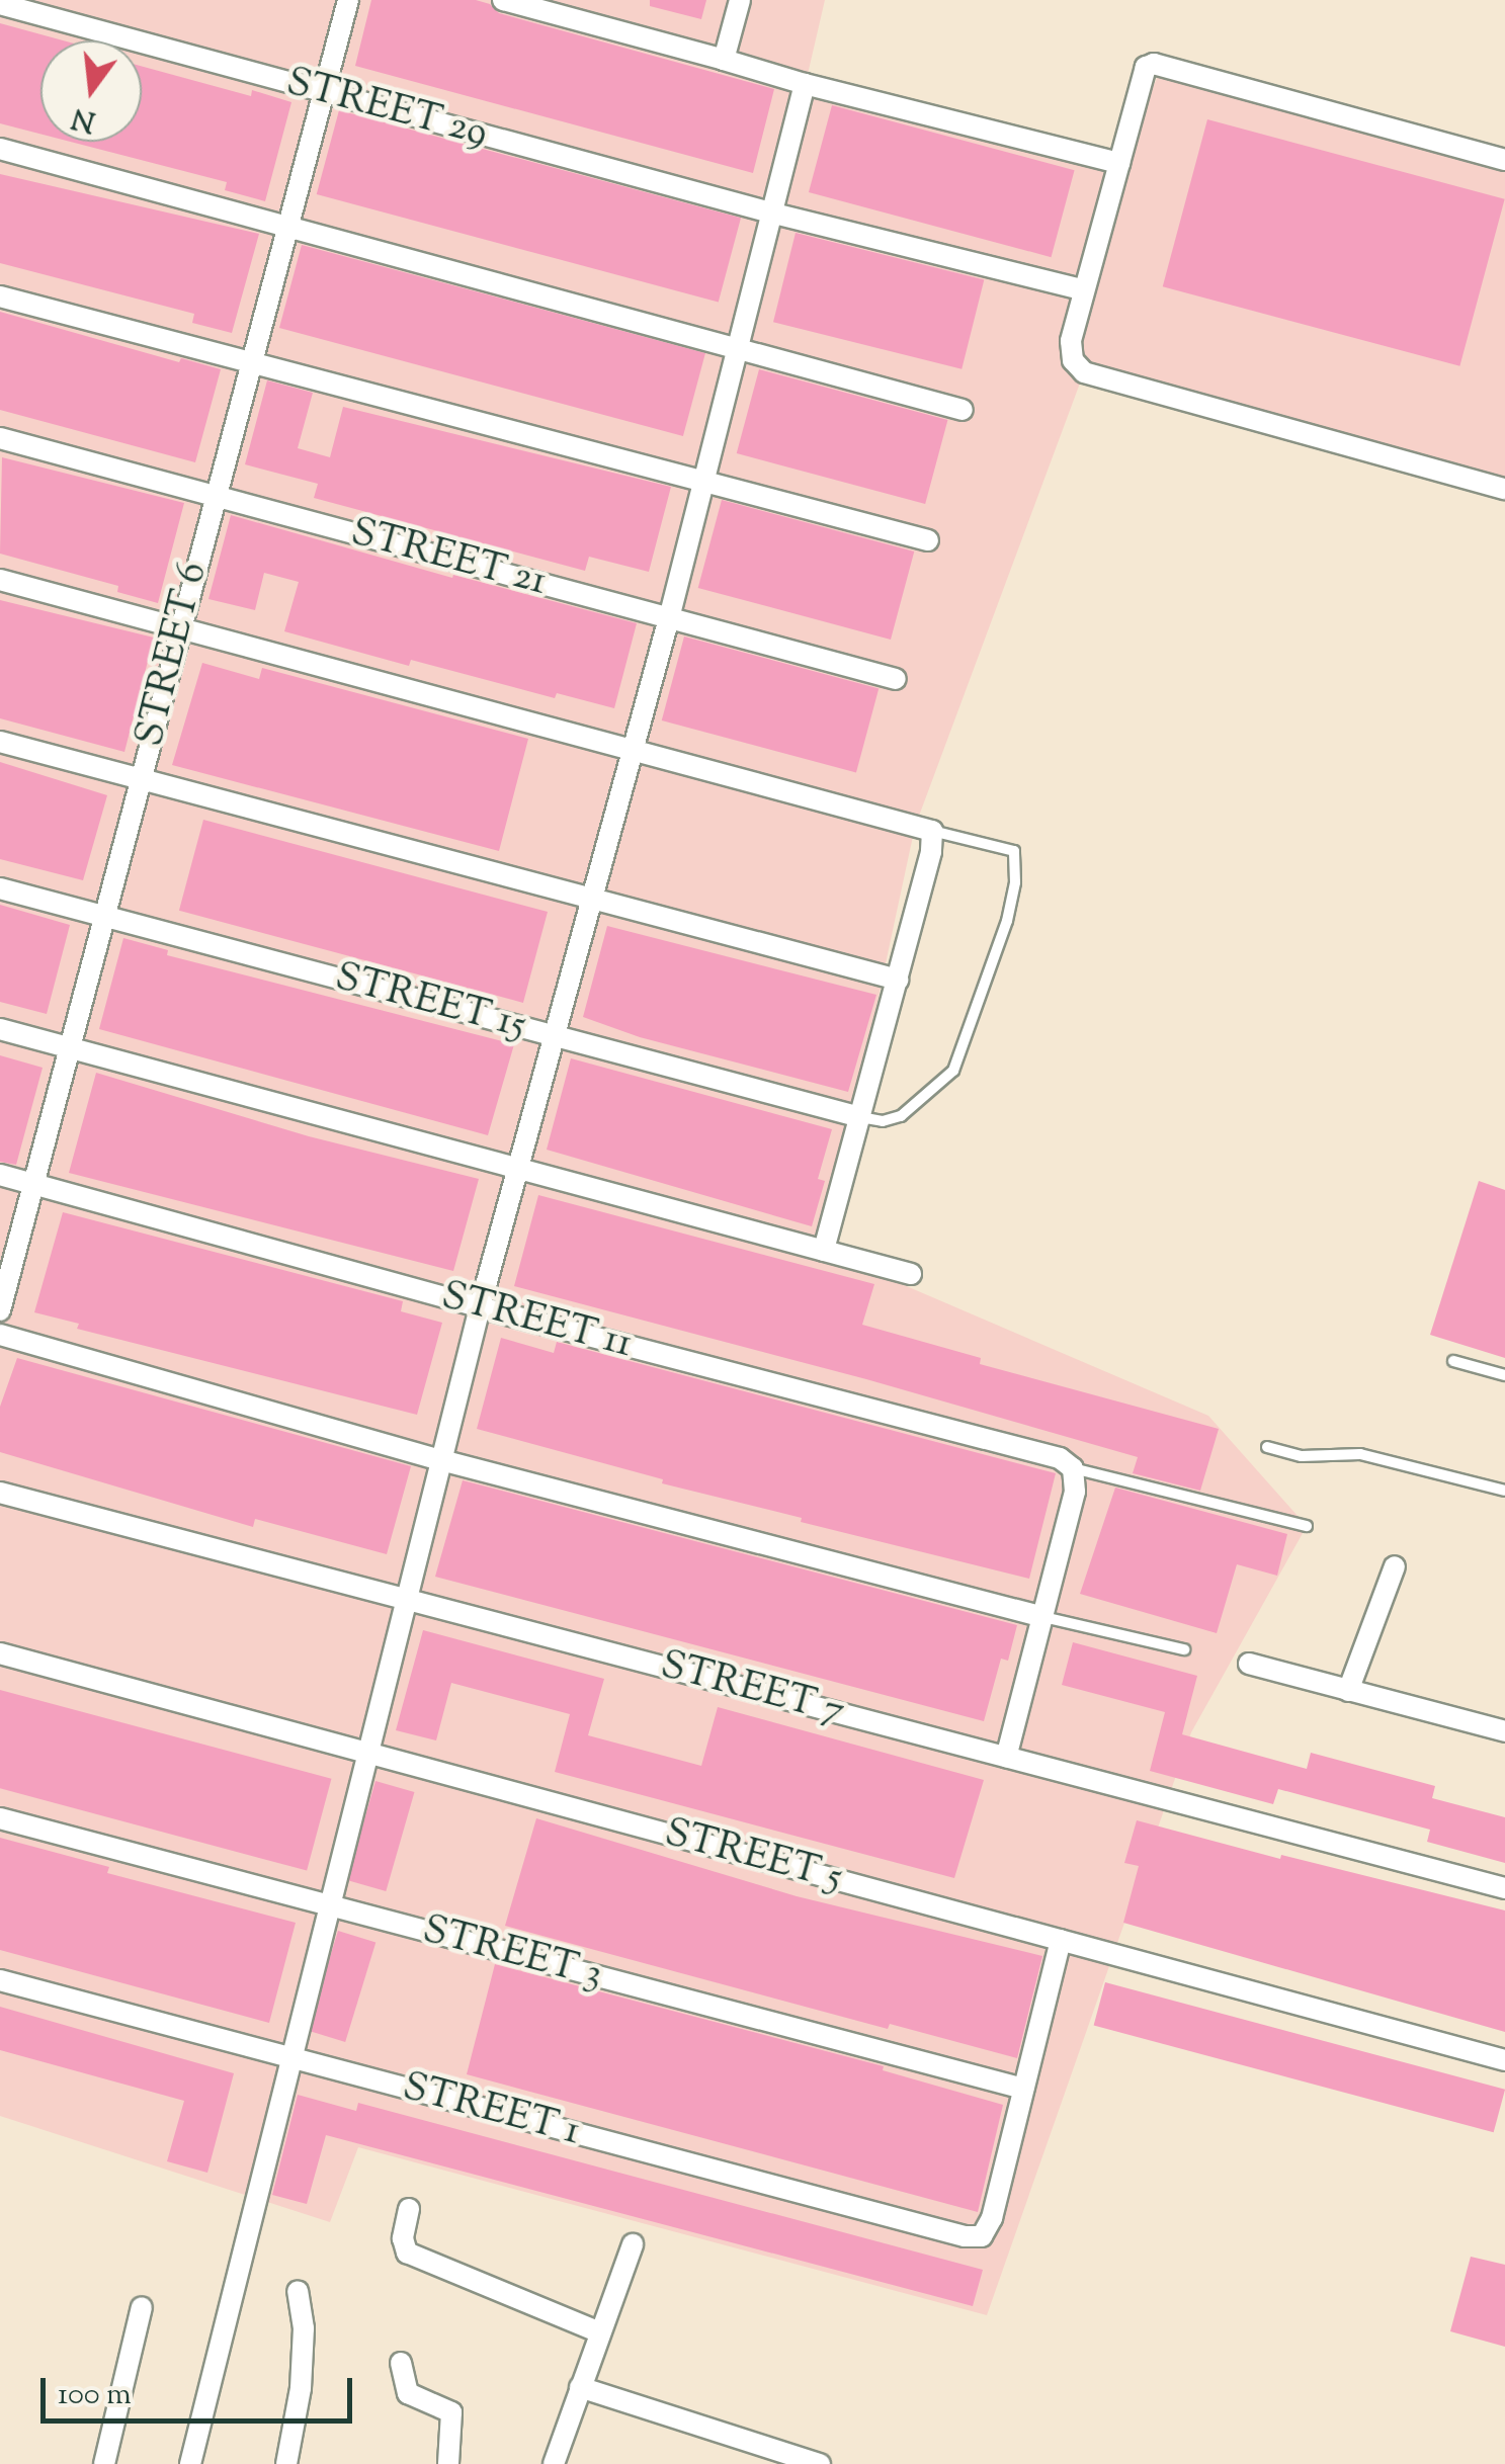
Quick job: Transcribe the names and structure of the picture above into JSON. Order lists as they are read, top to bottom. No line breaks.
{"streets":{"street":["STREET 29","STREET 21","STREET 6","STREET 15","STREET 11","STREET 7","STREET 5","STREET 3","STREET 1"]},"crossings":[["STREET 29","STREET 6"],["STREET 21","STREET 6"],["STREET 6","STREET 15"],["STREET 6","STREET 11"],["STREET 3","STREET 1"]],"scale_bar":"100 m","north":"bottom"}
